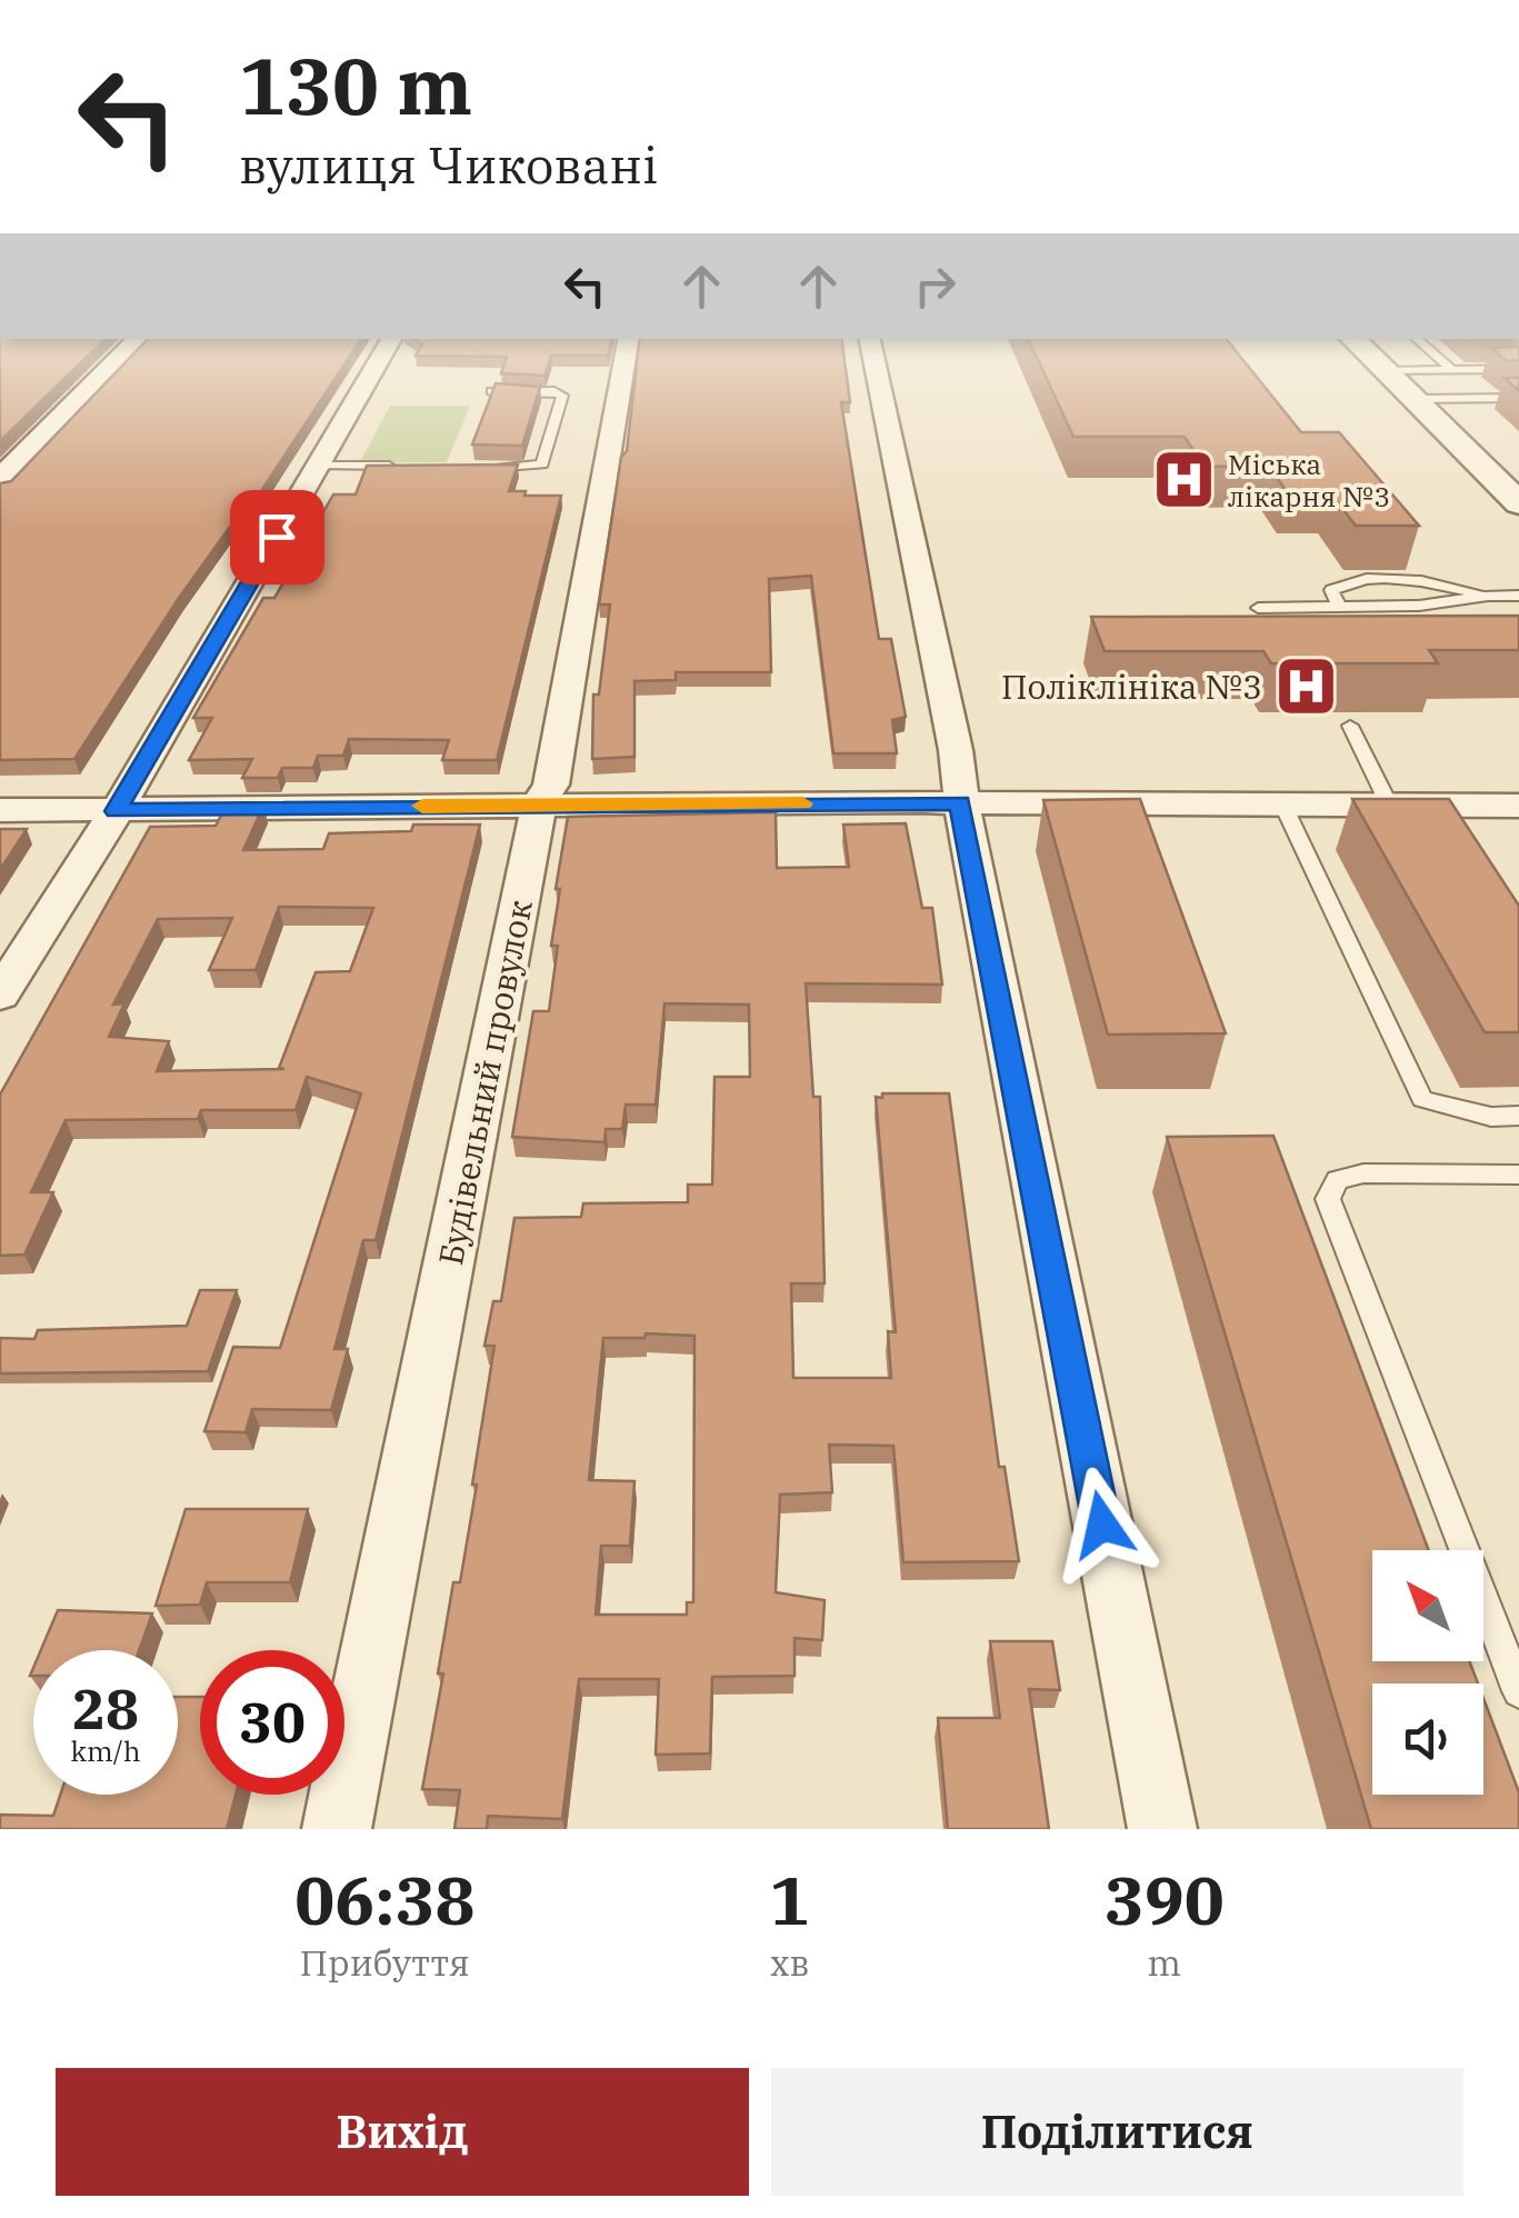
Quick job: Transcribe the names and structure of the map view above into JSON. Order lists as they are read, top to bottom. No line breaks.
{"streets":{"street":["Будівельний провулок"]},"places":{"hospital":["Міська лікарня №3","Поліклініка №3"]},"north":"top left","page":{"turn":["130 m","вулиця Чиковані"],"speed":"28 km/h","limit":"30","eta":["06:38","Прибуття","1","хв","390","m"],"buttons":["Вихід","Поділитися"]}}
